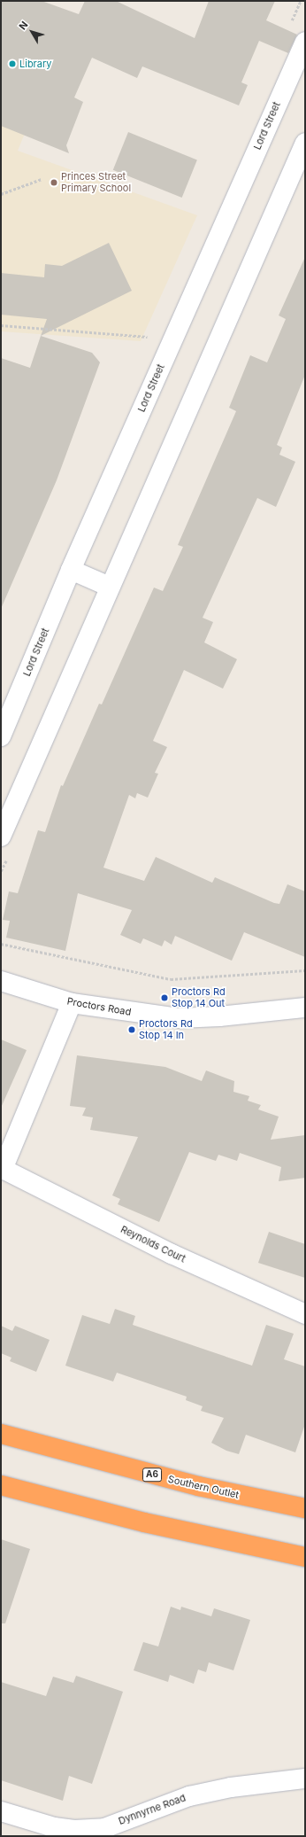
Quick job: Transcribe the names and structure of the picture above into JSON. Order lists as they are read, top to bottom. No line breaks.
{"streets":{"highway":["A6","Southern Outlet"],"street":["Lord Street","Proctors Road","Reynolds Court","Dynnyrne Road"]},"crossings":[["Proctors Road","Reynolds Court"]],"places":["Library","Princes Street Primary School","Proctors Rd Stop 14 Out","Proctors Rd Stop 14 In"],"north":"top left"}
